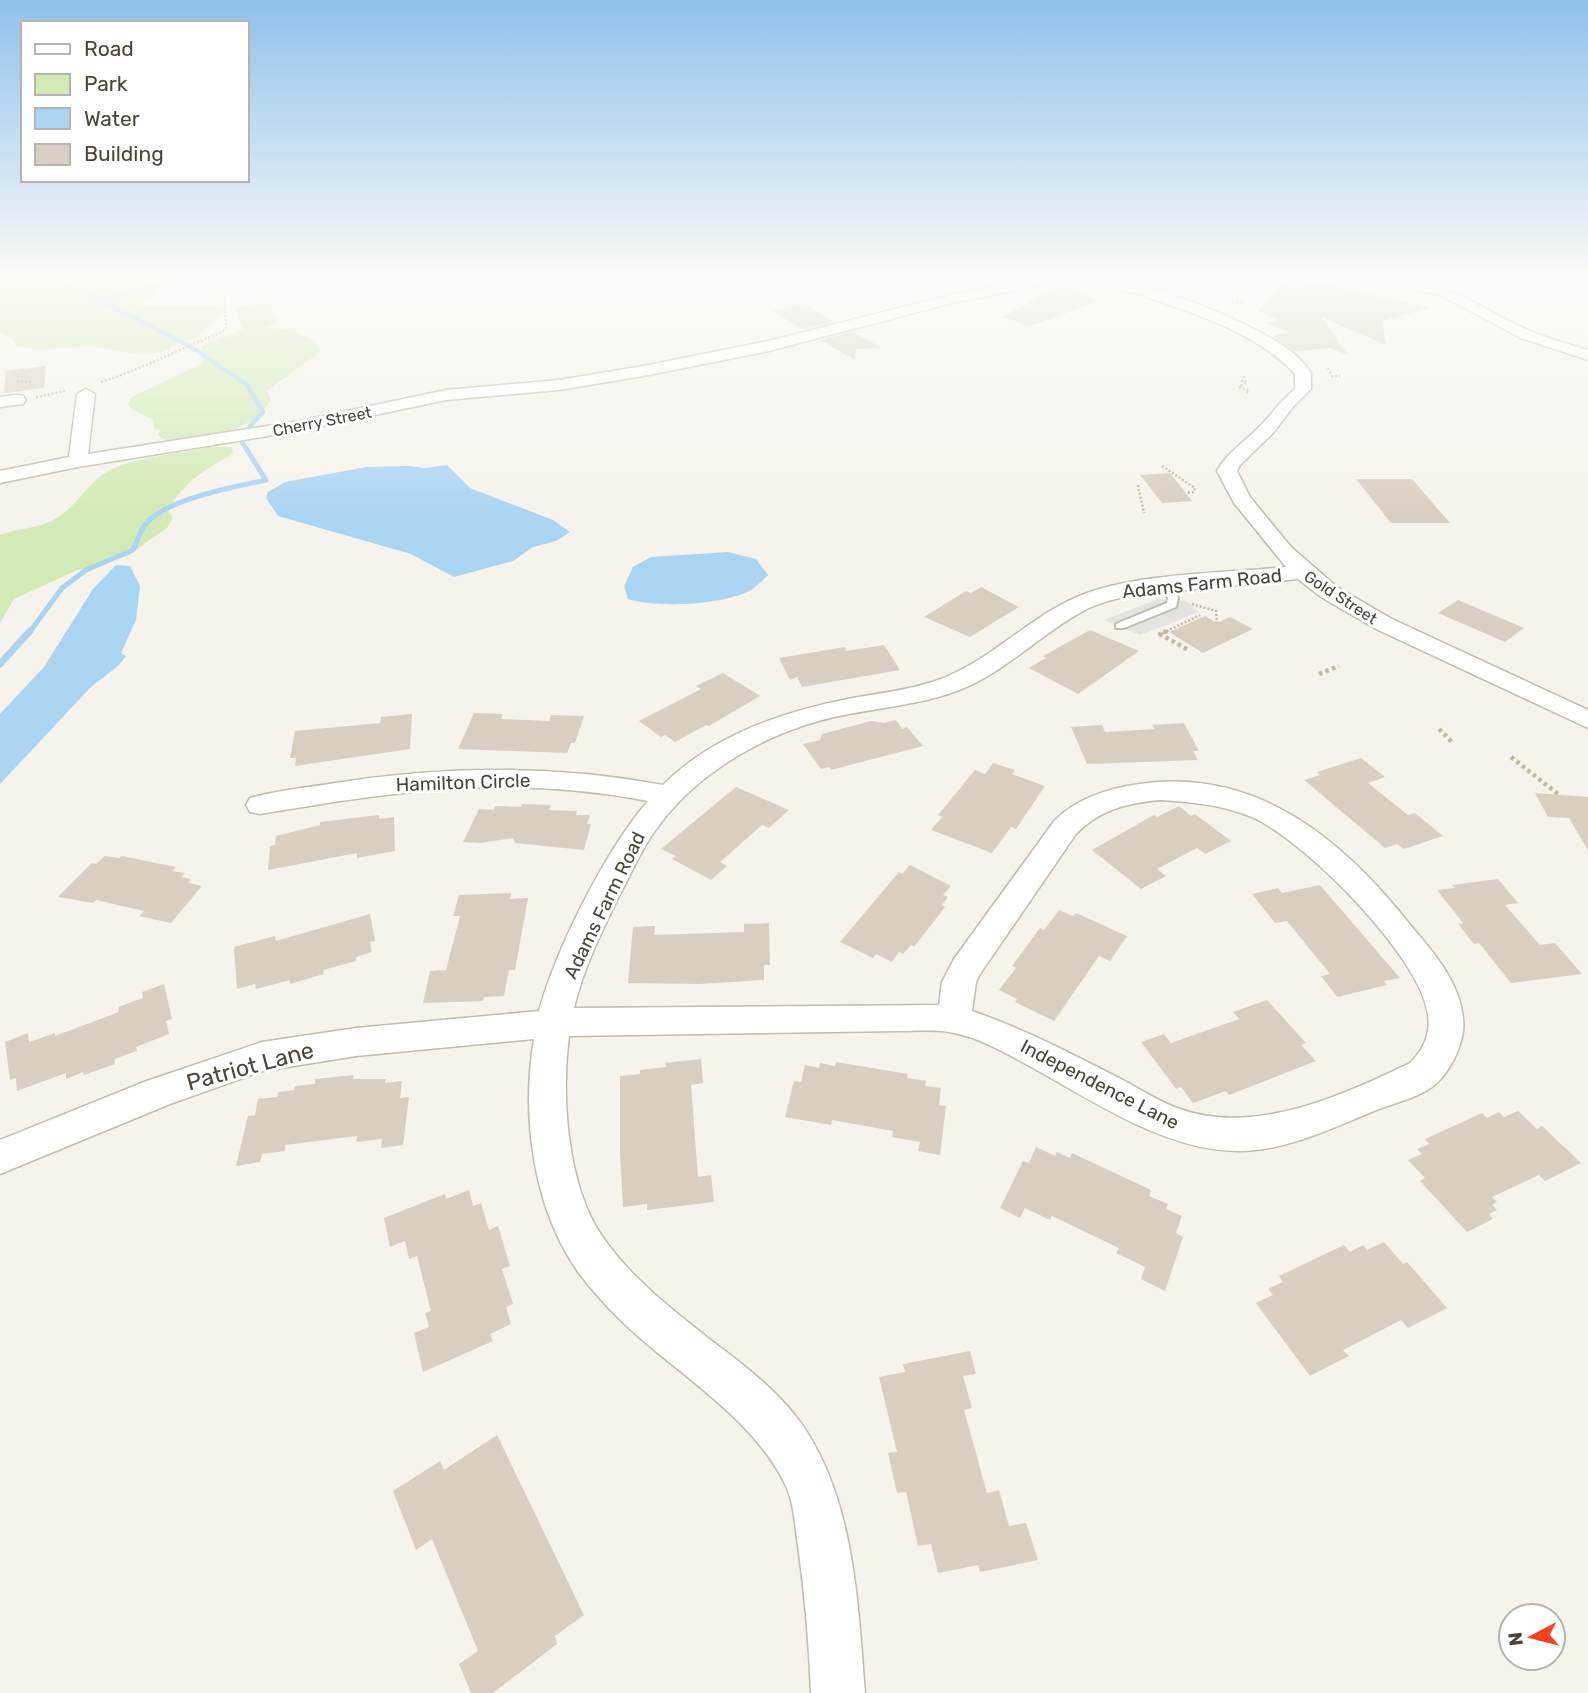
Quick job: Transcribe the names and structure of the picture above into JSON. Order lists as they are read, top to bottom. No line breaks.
{"streets":{"street":["Cherry Street","Adams Farm Road","Gold Street","Hamilton Circle","Patriot Lane","Independence Lane"]},"crossings":[["Adams Farm Road","Gold Street"],["Adams Farm Road","Hamilton Circle"],["Adams Farm Road","Patriot Lane"],["Adams Farm Road","Independence Lane"],["Patriot Lane","Independence Lane"]],"legend":["Road","Park","Water","Building"],"north":"left"}
